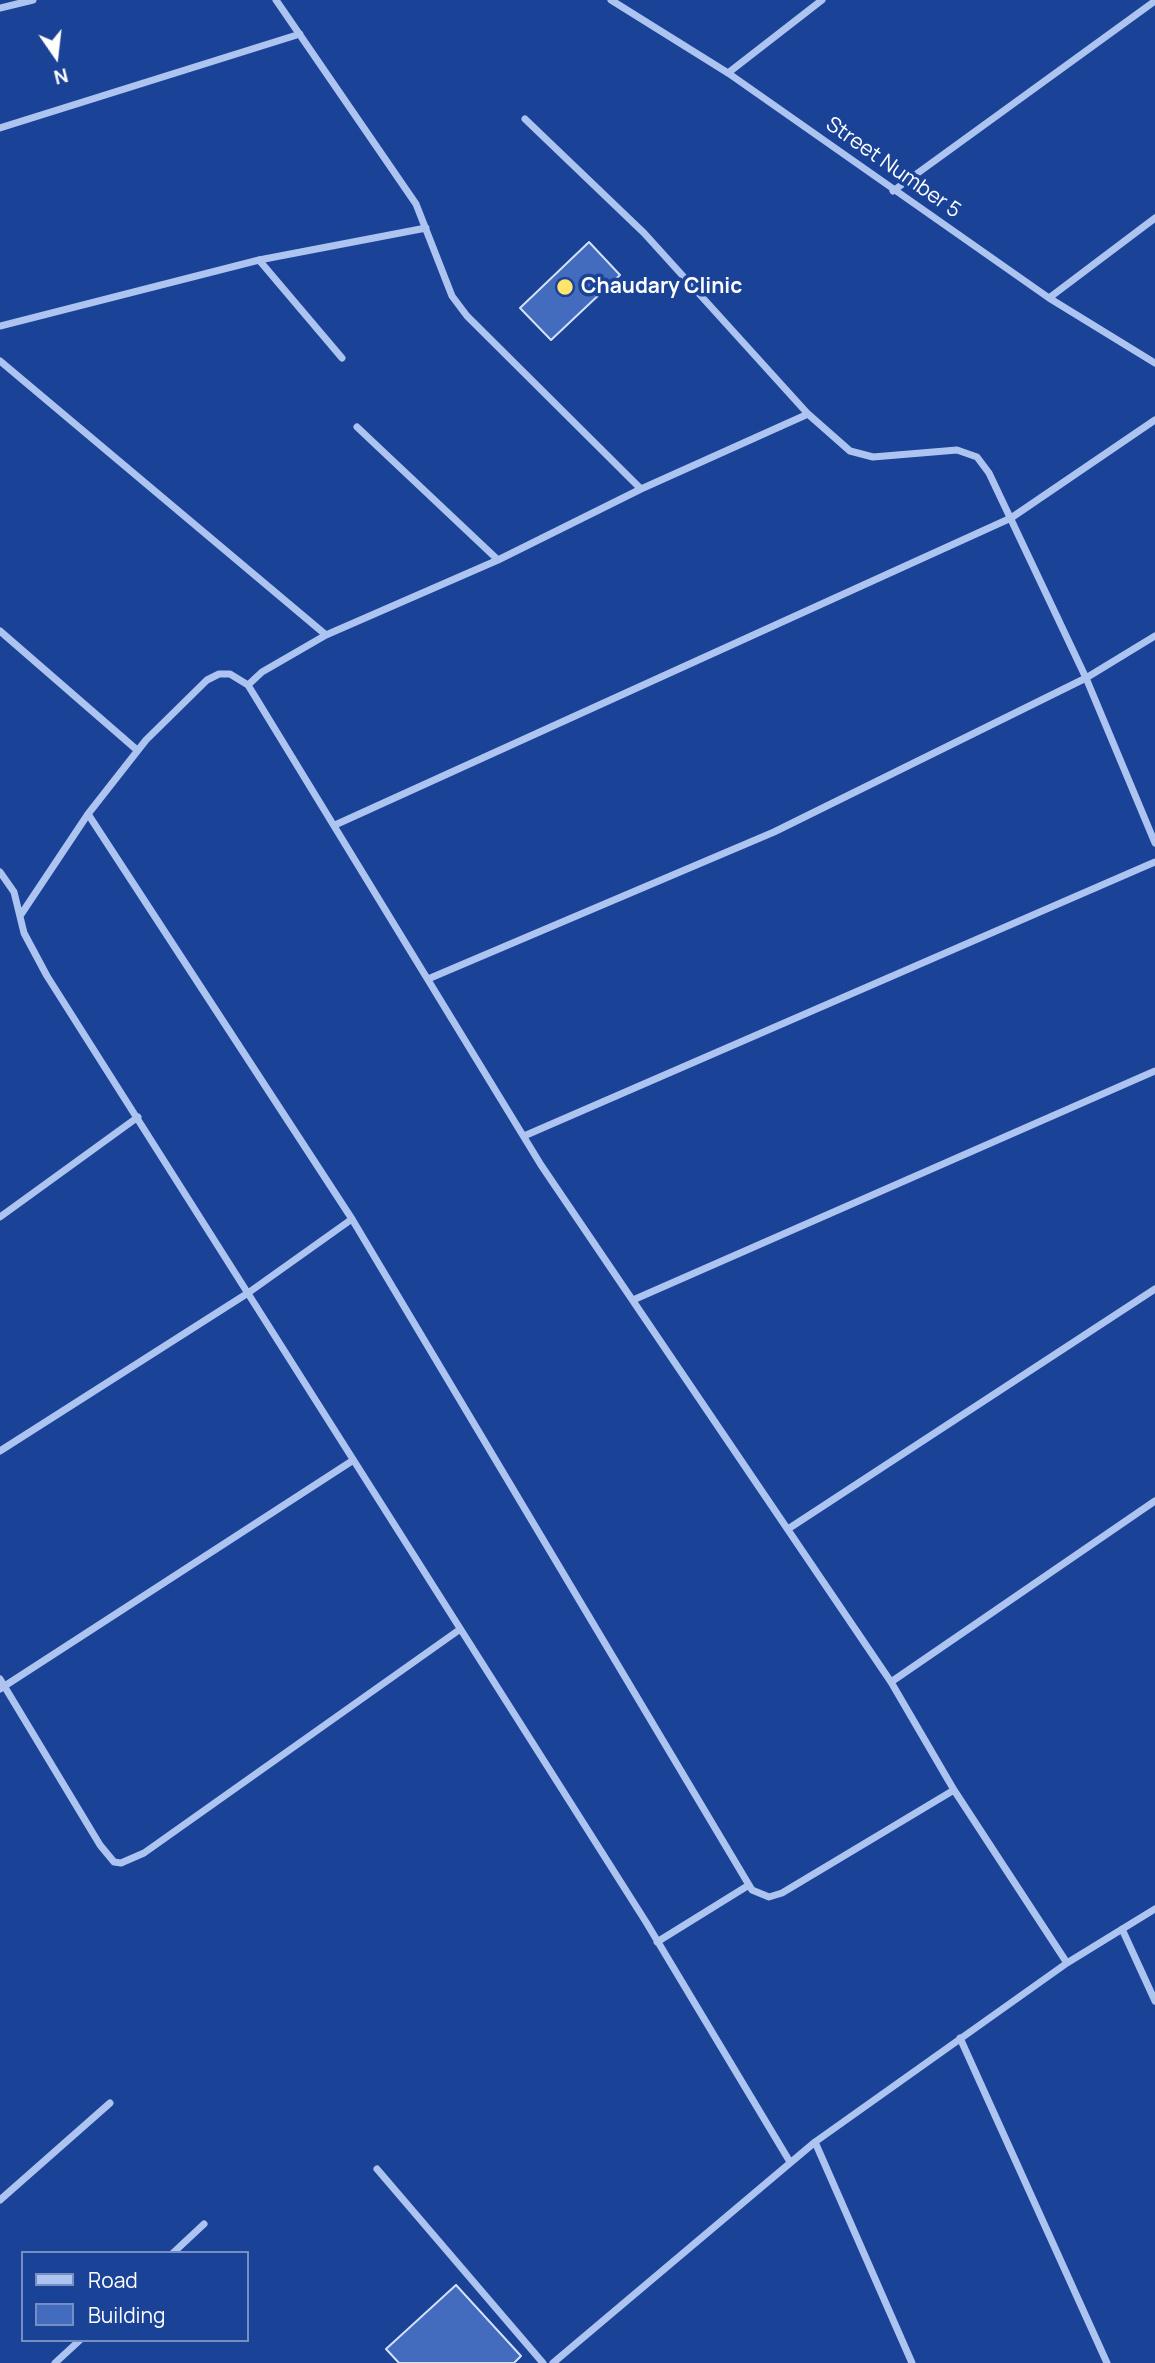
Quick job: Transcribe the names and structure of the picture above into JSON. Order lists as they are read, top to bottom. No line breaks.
{"streets":{"street":["Street Number 5"]},"places":["Chaudary Clinic"],"legend":["Road","Building"],"north":"bottom"}
